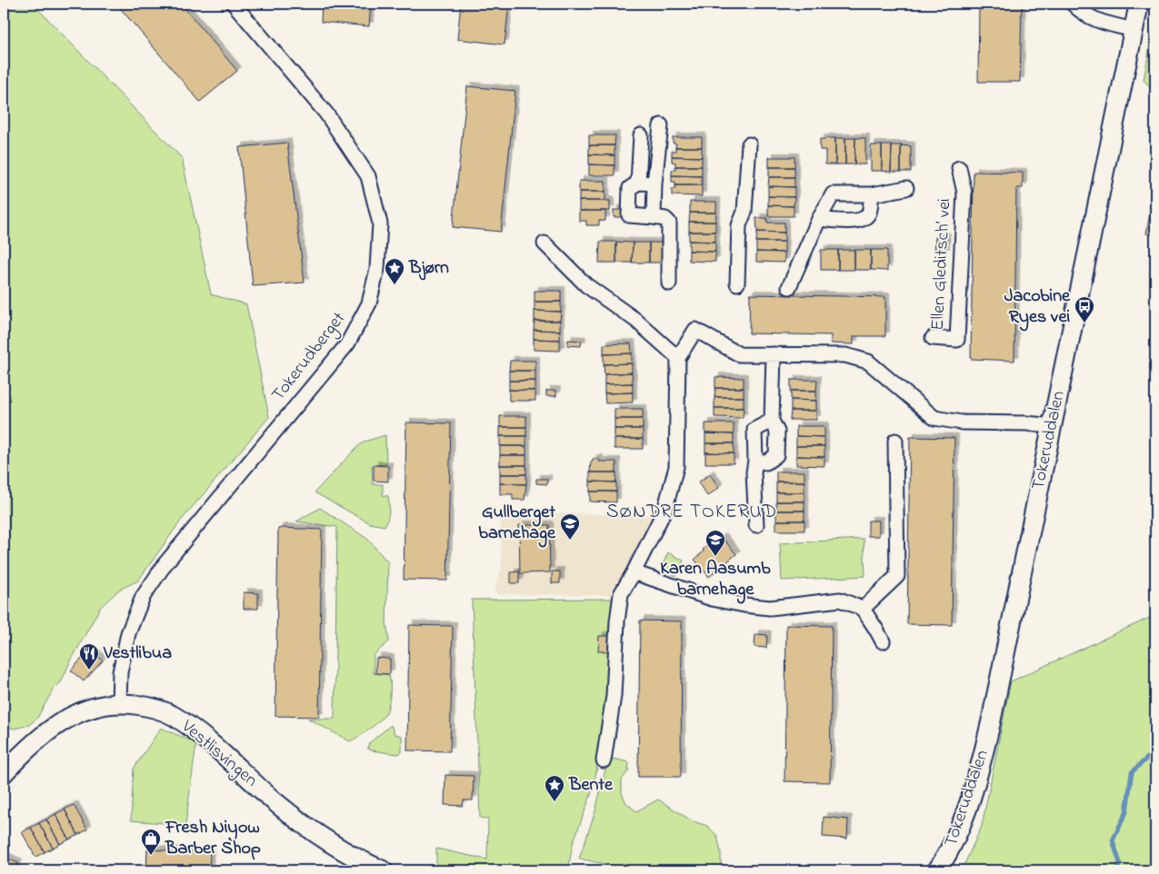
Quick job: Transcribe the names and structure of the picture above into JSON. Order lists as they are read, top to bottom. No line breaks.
{"streets":{"street":["Ellen Gleditsch’ vei","Tokerudberget","Tokeruddalen","Vestlisvingen"]},"crossings":[["Tokerudberget","Vestlisvingen"]],"districts":["SØNDRE TOKERUD"],"places":{"place":["Bjørn","Bente"],"bus stop":["Jacobine Ryes vei"],"school or university":["Gullberget barnehage","Karen Aasumb barnehage"],"restaurant":["Vestlibua"],"shop":["Fresh Niyow Barber Shop"]}}
